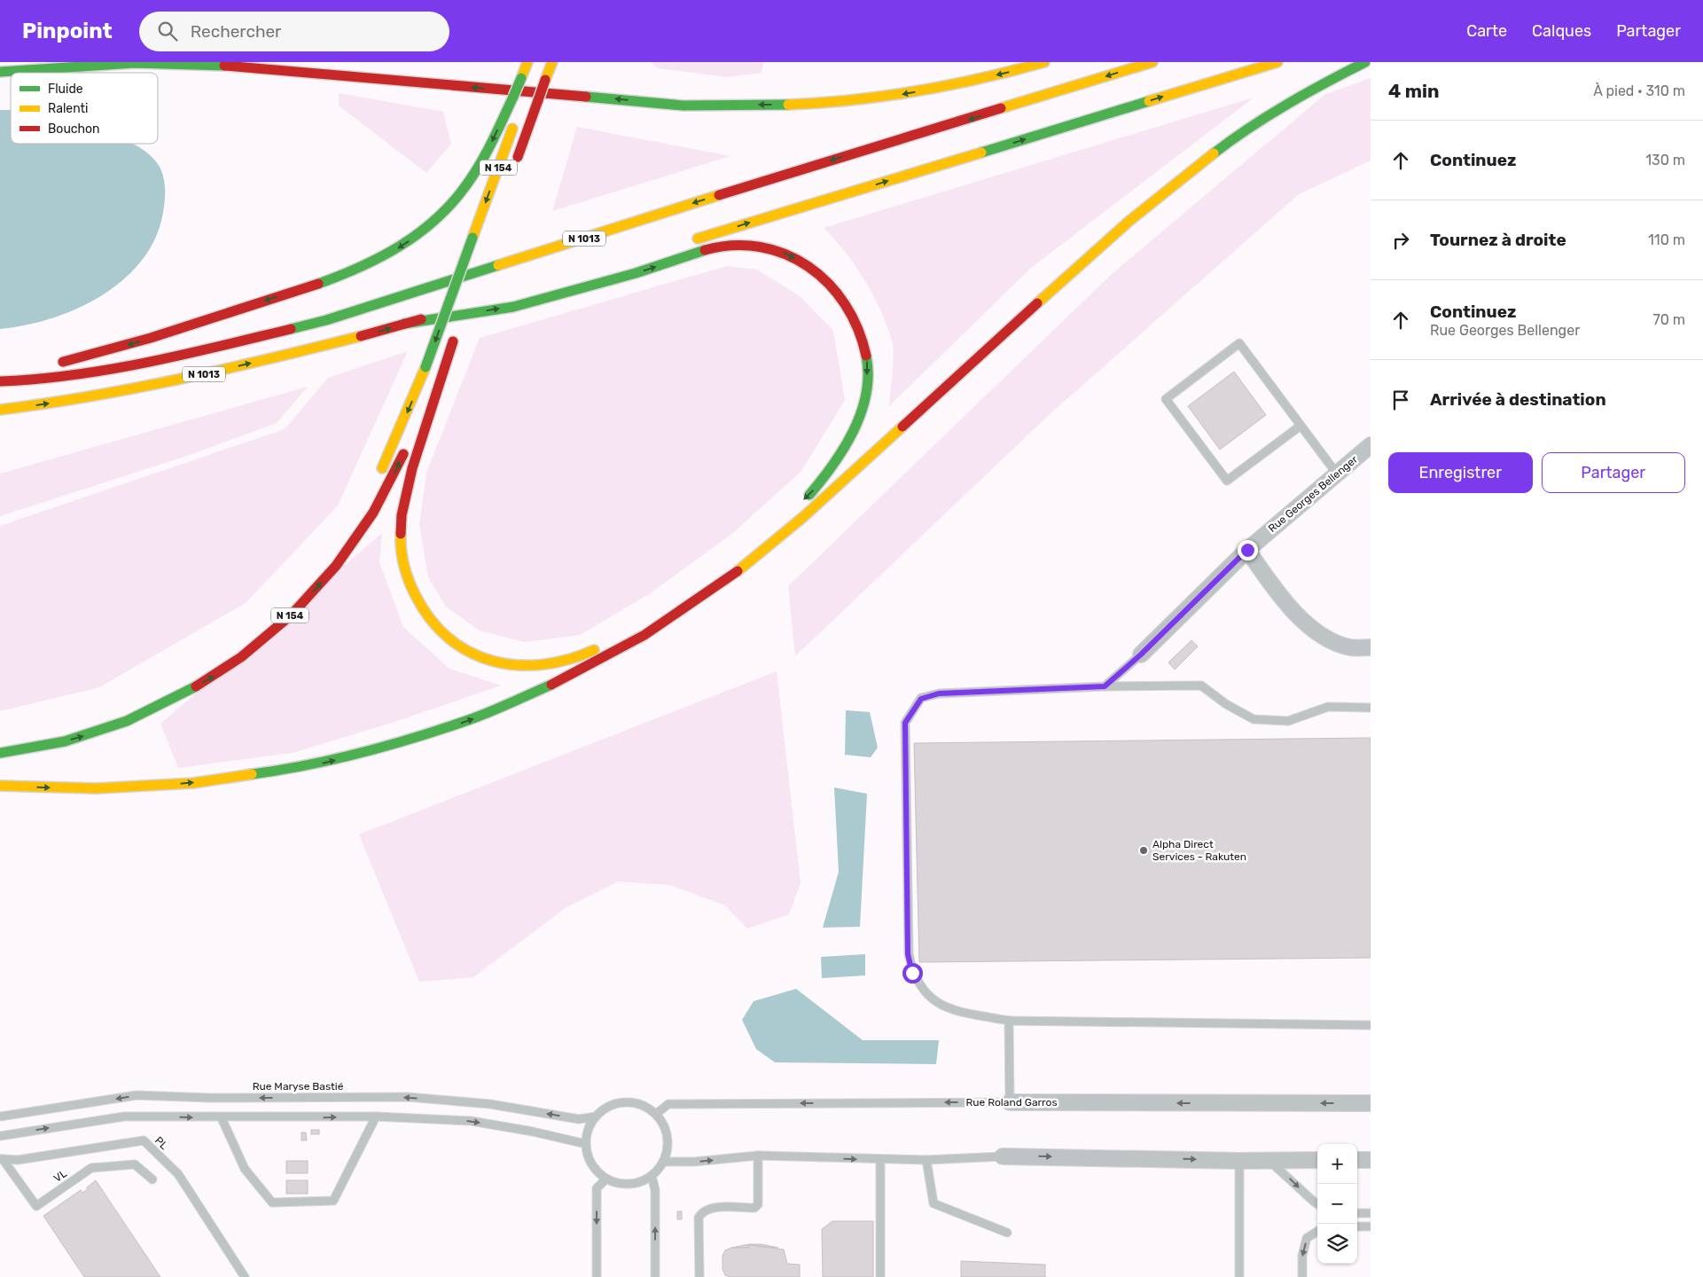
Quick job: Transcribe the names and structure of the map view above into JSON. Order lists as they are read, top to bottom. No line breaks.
{"streets":{"highway":["N 154","N 1013"],"street":["Rue Georges Bellenger","Rue Roland Garros"],"lane":["Rue Maryse Bastié","PL","VL"]},"crossings":[["Rue Maryse Bastié","Rue Roland Garros"],["PL","VL"]],"places":["Alpha Direct Services - Rakuten"],"legend":["Fluide","Ralenti","Bouchon"],"page":{"header":"Pinpoint","search":"Rechercher","nav":["Carte","Calques","Partager"],"heading":["4 min","À pied · 310 m"],"list":[["Continuez","130 m"],["Tournez à droite","110 m"],["Continuez","Rue Georges Bellenger","70 m"],"Arrivée à destination"],"buttons":["Enregistrer","Partager"],"map_buttons":["+","−"]}}
